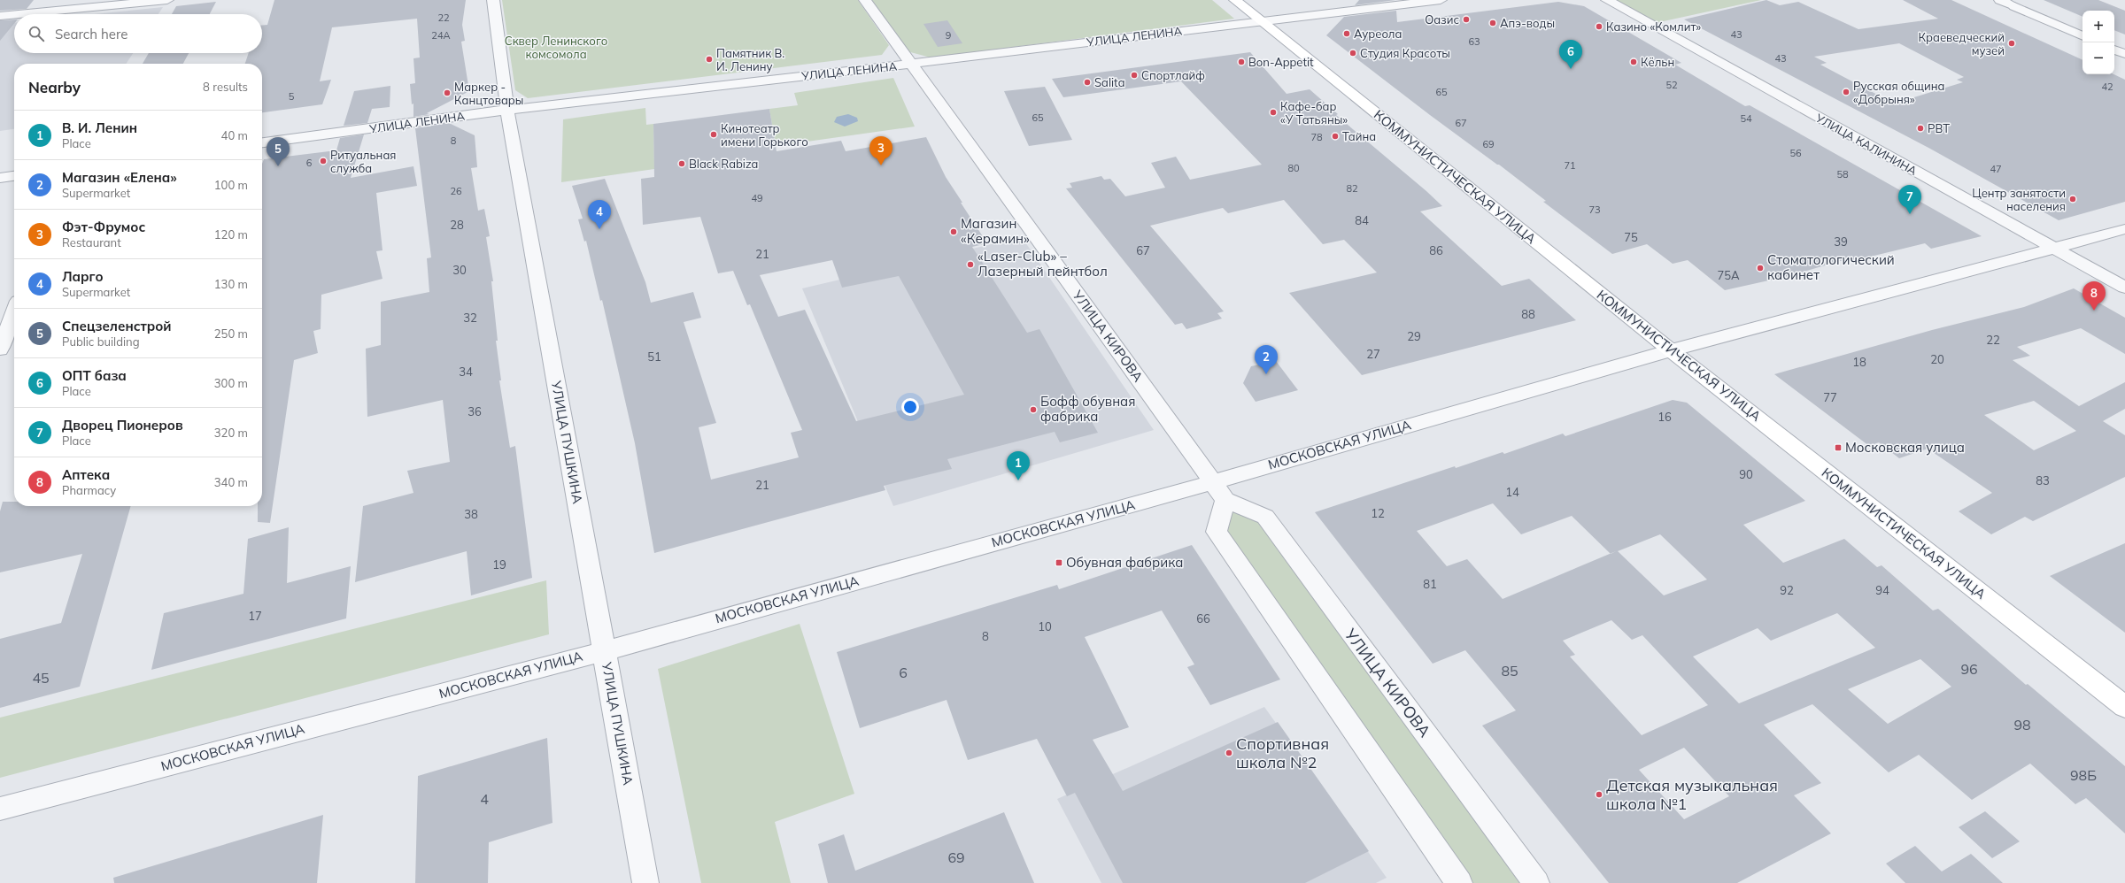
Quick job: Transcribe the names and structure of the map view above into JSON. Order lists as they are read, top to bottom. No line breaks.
{"streets":{"main road":["КОММУНИСТИЧЕСКАЯ УЛИЦА"],"street":["УЛИЦА ЛЕНИНА","УЛИЦА КАЛИНИНА","УЛИЦА КИРОВА","УЛИЦА ПУШКИНА","МОСКОВСКАЯ УЛИЦА"]},"crossings":[["УЛИЦА ЛЕНИНА","КОММУНИСТИЧЕСКАЯ УЛИЦА"],["УЛИЦА ЛЕНИНА","УЛИЦА КИРОВА"],["УЛИЦА ЛЕНИНА","УЛИЦА ПУШКИНА"],["УЛИЦА КАЛИНИНА","МОСКОВСКАЯ УЛИЦА"],["КОММУНИСТИЧЕСКАЯ УЛИЦА","МОСКОВСКАЯ УЛИЦА"],["УЛИЦА КИРОВА","МОСКОВСКАЯ УЛИЦА"],["УЛИЦА ПУШКИНА","МОСКОВСКАЯ УЛИЦА"]],"parks":["Сквер Ленинского комсомола"],"places":{"other":["Оазис","Апэ-воды","Казино «Комлит»","Ауреола","Краеведческий музей","Студия Красоты","Памятник В. И. Ленину","Bon-Appetit","Кёльн","Спортлайф","Salita","Русская община «Добрыня»","Маркер - Канцтовары","Кафе-бар «У Татьяны»","РВТ","Кинотеатр имени Горького","Тайна","Ритуальная служба","Black Rabiza","Центр занятости населения","Магазин «Керамин»","«Laser-Club» – Лазерный пейнтбол","Стоматологический кабинет","Бофф обувная фабрика","Спортивная школа №2","Детская музыкальная школа №1"],"transit":["Московская улица","Обувная фабрика"]},"house_numbers":["22","43","24А","9","63","43","52","42","65","5","65","54","67","78","8","69","56","6","71","80","47","58","82","26","49","73","84","28","75","39","67","86","21","30","75A","88","32","29","22","27","51","20","18","34","77","36","16","90","83","21","14","12","38","19","81","92","94","17","66","10","8","96","85","6","45","98","98Б","4","69"],"page":{"map_buttons":["+","−"],"search":"Search here","pins":["6","3","5","7","4","8","2","1"],"heading":["Nearby","8 results"],"list":[{"mark":"1","name":"В. И. Ленин","note":"Place","value":"40 m"},{"mark":"2","name":"Магазин «Елена»","note":"Supermarket","value":"100 m"},{"mark":"3","name":"Фэт-Фрумос","note":"Restaurant","value":"120 m"},{"mark":"4","name":"Ларго","note":"Supermarket","value":"130 m"},{"mark":"5","name":"Спецзеленстрой","note":"Public building","value":"250 m"},{"mark":"6","name":"ОПТ база","note":"Place","value":"300 m"},{"mark":"7","name":"Дворец Пионеров","note":"Place","value":"320 m"},{"mark":"8","name":"Аптека","note":"Pharmacy","value":"340 m"}]}}
